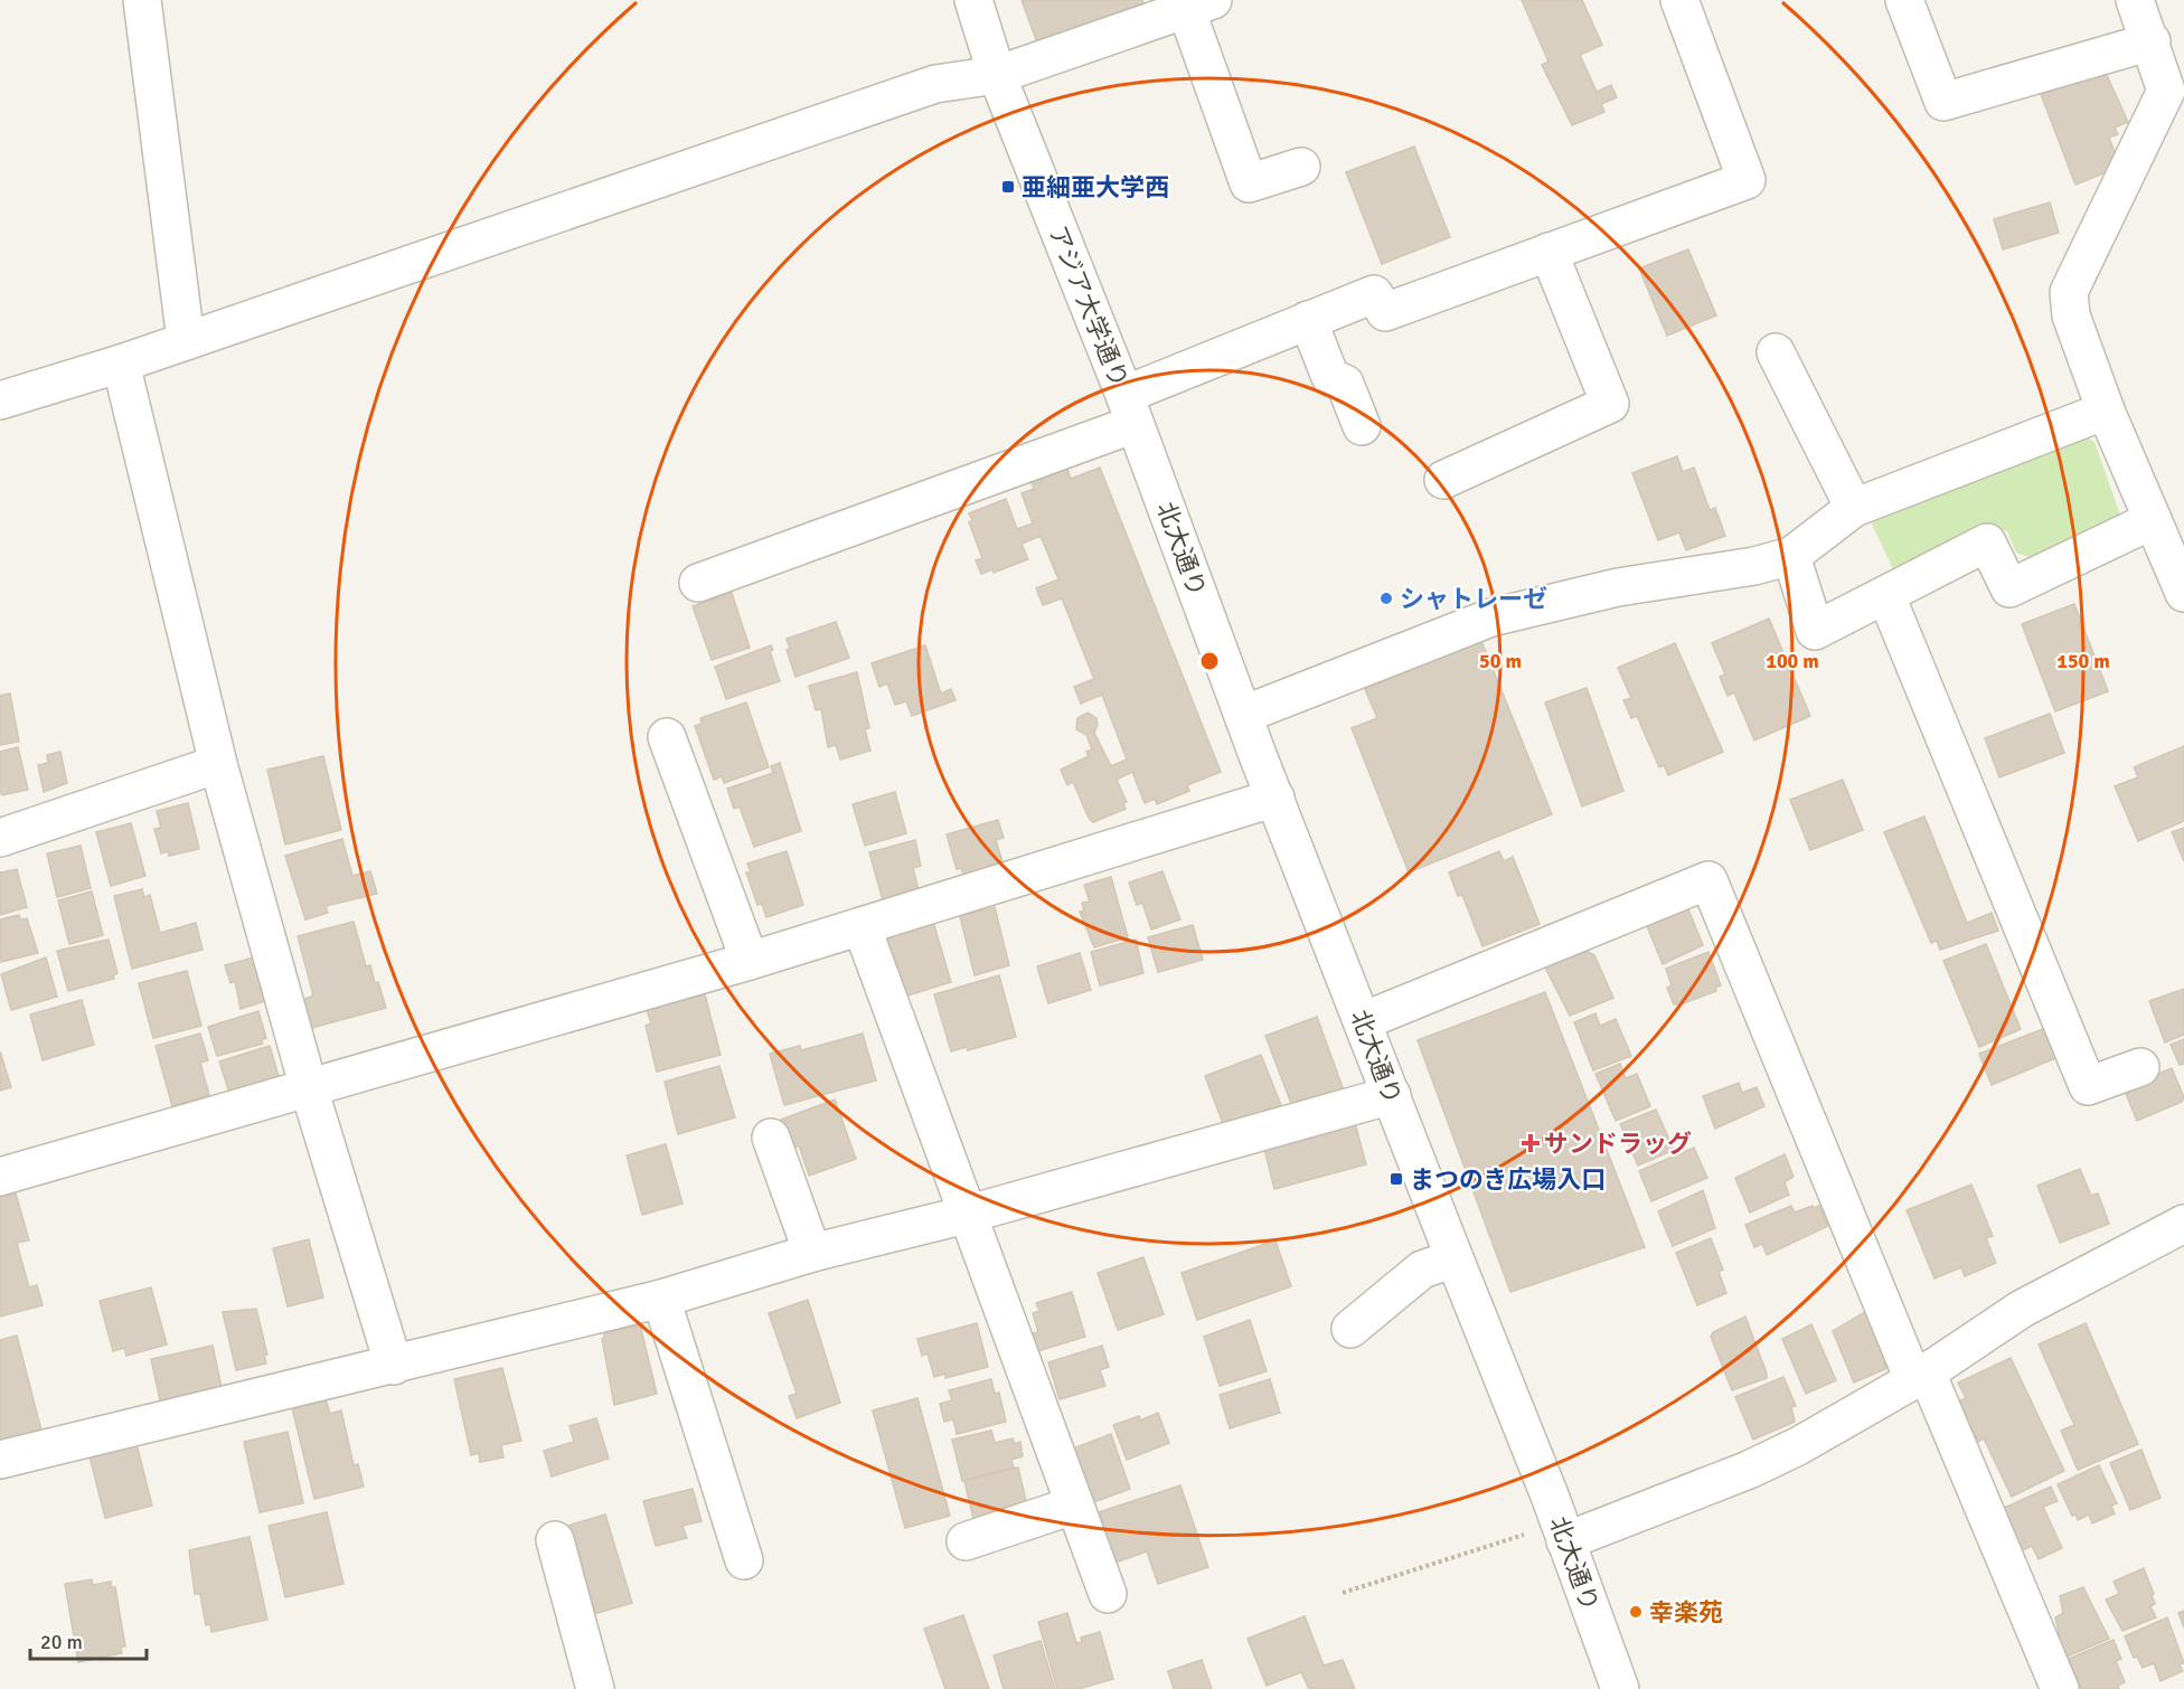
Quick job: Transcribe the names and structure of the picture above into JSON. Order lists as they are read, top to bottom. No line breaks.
{"streets":{"street":["アジア大学通り","北大通り"]},"crossings":[["アジア大学通り","北大通り"]],"places":{"transit":["亜細亜大学西","まつのき広場入口"],"other":["シャトレーゼ","幸楽苑"],"health":["サンドラッグ"]},"scale_bar":"20 m","rings":["50 m","100 m","150 m"]}
